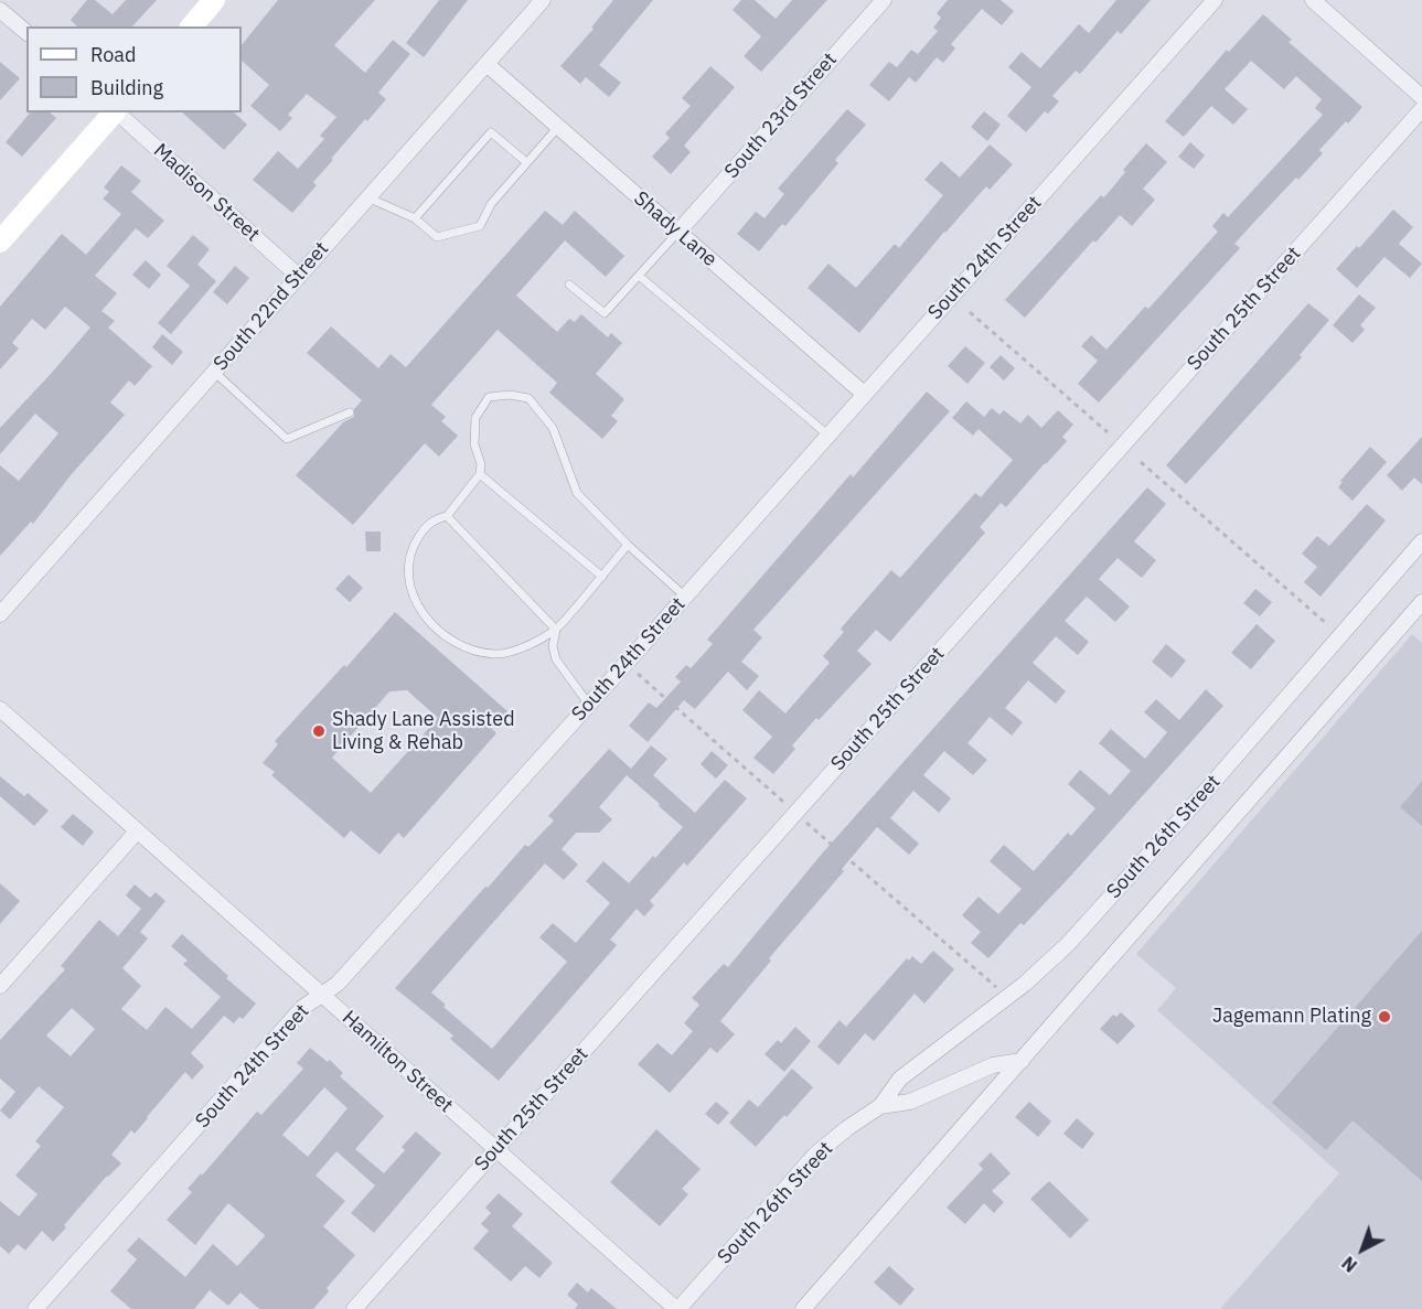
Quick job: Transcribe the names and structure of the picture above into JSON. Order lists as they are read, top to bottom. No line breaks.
{"streets":{"street":["South 23rd Street","Madison Street","Shady Lane","South 24th Street","South 22nd Street","South 25th Street","South 26th Street","Hamilton Street"]},"crossings":[["South 23rd Street","Shady Lane"],["Madison Street","South 22nd Street"],["Shady Lane","South 24th Street"],["Shady Lane","South 22nd Street"],["South 24th Street","Hamilton Street"],["South 25th Street","Hamilton Street"],["South 26th Street","Hamilton Street"]],"places":["Shady Lane Assisted Living & Rehab","Jagemann Plating"],"legend":["Road","Building"],"north":"bottom left"}
